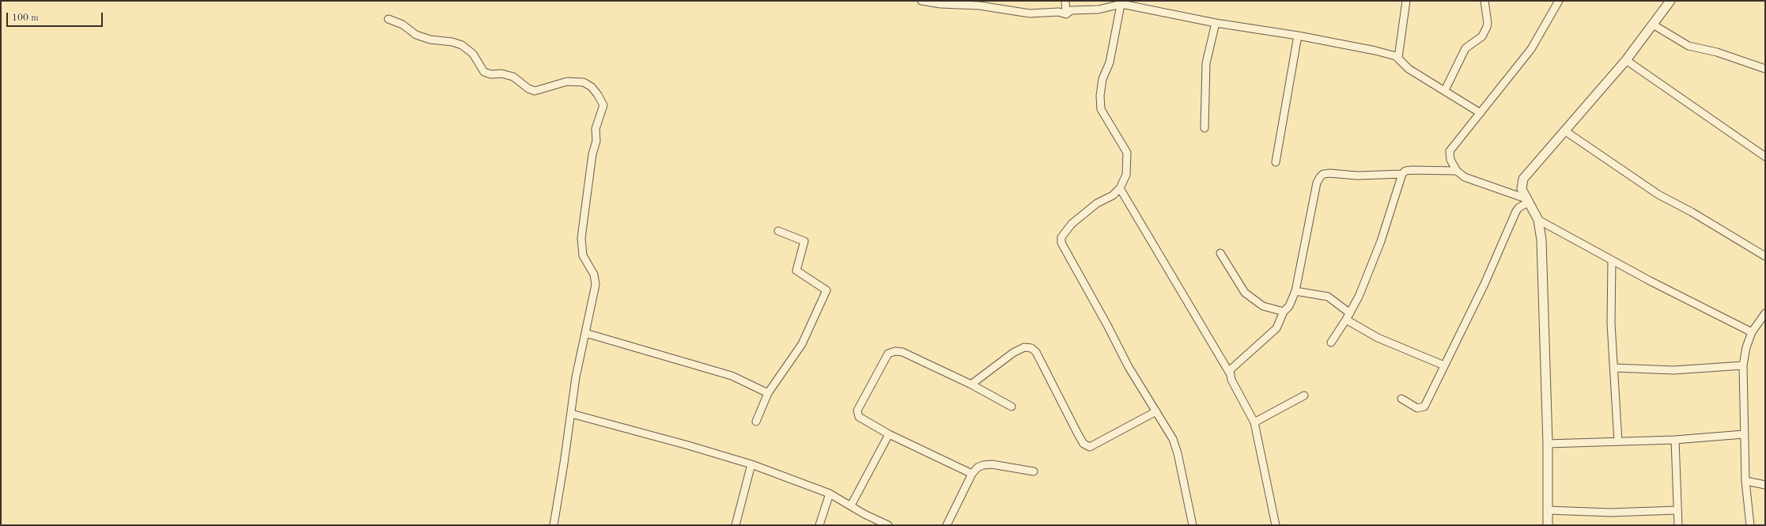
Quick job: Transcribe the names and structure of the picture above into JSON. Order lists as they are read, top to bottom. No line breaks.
{"scale_bar":"100 m"}
